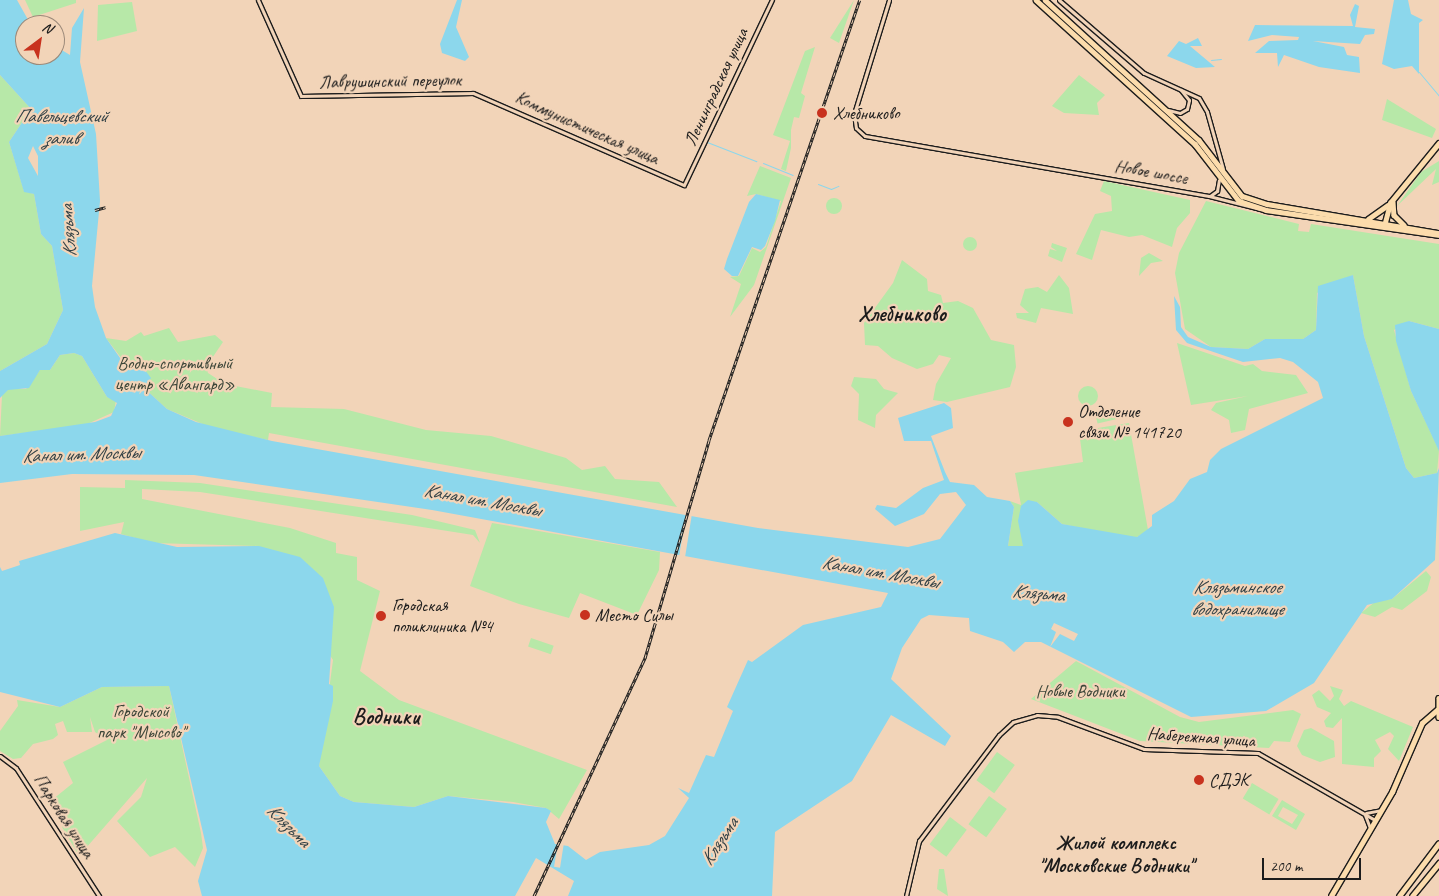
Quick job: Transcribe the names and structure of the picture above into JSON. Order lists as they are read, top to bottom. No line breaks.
{"streets":{"main road":["Новое шоссе"],"street":["Лаврушинский переулок","Ленинградская улица","Коммунистическая улица","Набережная улица","Парковая улица"]},"crossings":[["Лаврушинский переулок","Коммунистическая улица"],["Ленинградская улица","Коммунистическая улица"]],"districts":["Хлебниково","Водники","Жилой комплекс \"Московские Водники\""],"water":["Павельцевский залив","Клязьма","Канал им. Москвы","Клязьминское водохранилище"],"parks":["Водно-спортивный центр «Авангард»","Новые Водники","Городской парк \"Мысово\""],"places":["Хлебниково","Отделение связи № 141720","Место Силы","Городская поликлиника №4","СДЭК"],"scale_bar":"200 m","north":"top right"}
